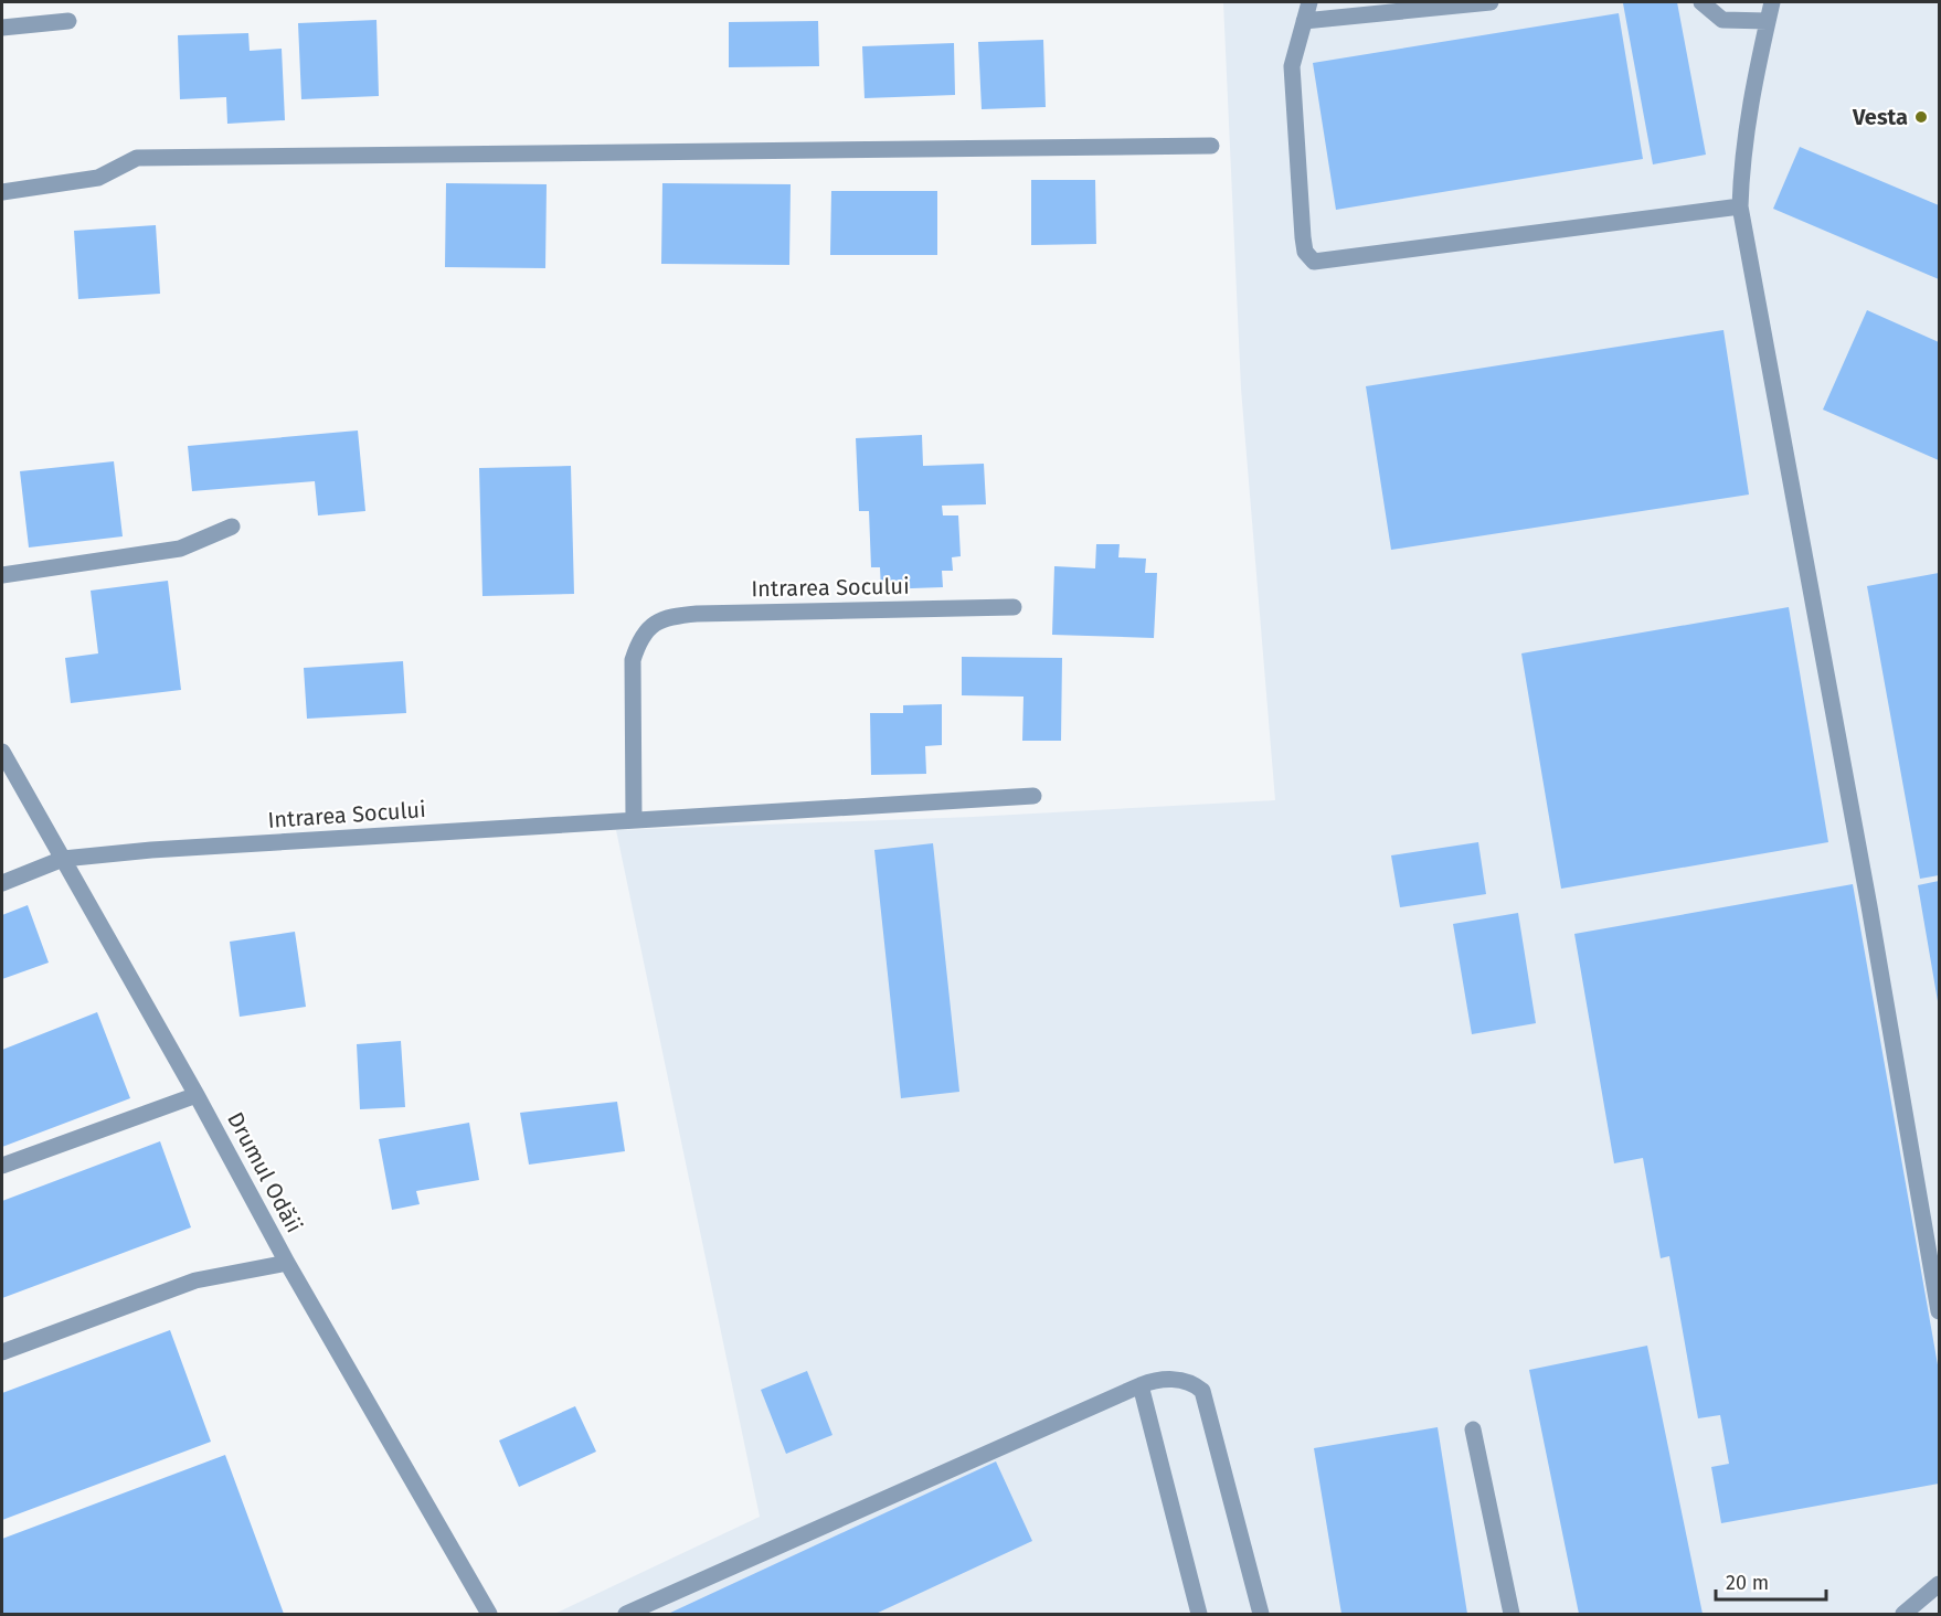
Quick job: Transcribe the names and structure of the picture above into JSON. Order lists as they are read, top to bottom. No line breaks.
{"streets":{"street":["Intrarea Socului","Drumul Odăii"]},"crossings":[["Intrarea Socului","Drumul Odăii"]],"places":["Vesta"],"scale_bar":"20 m"}
